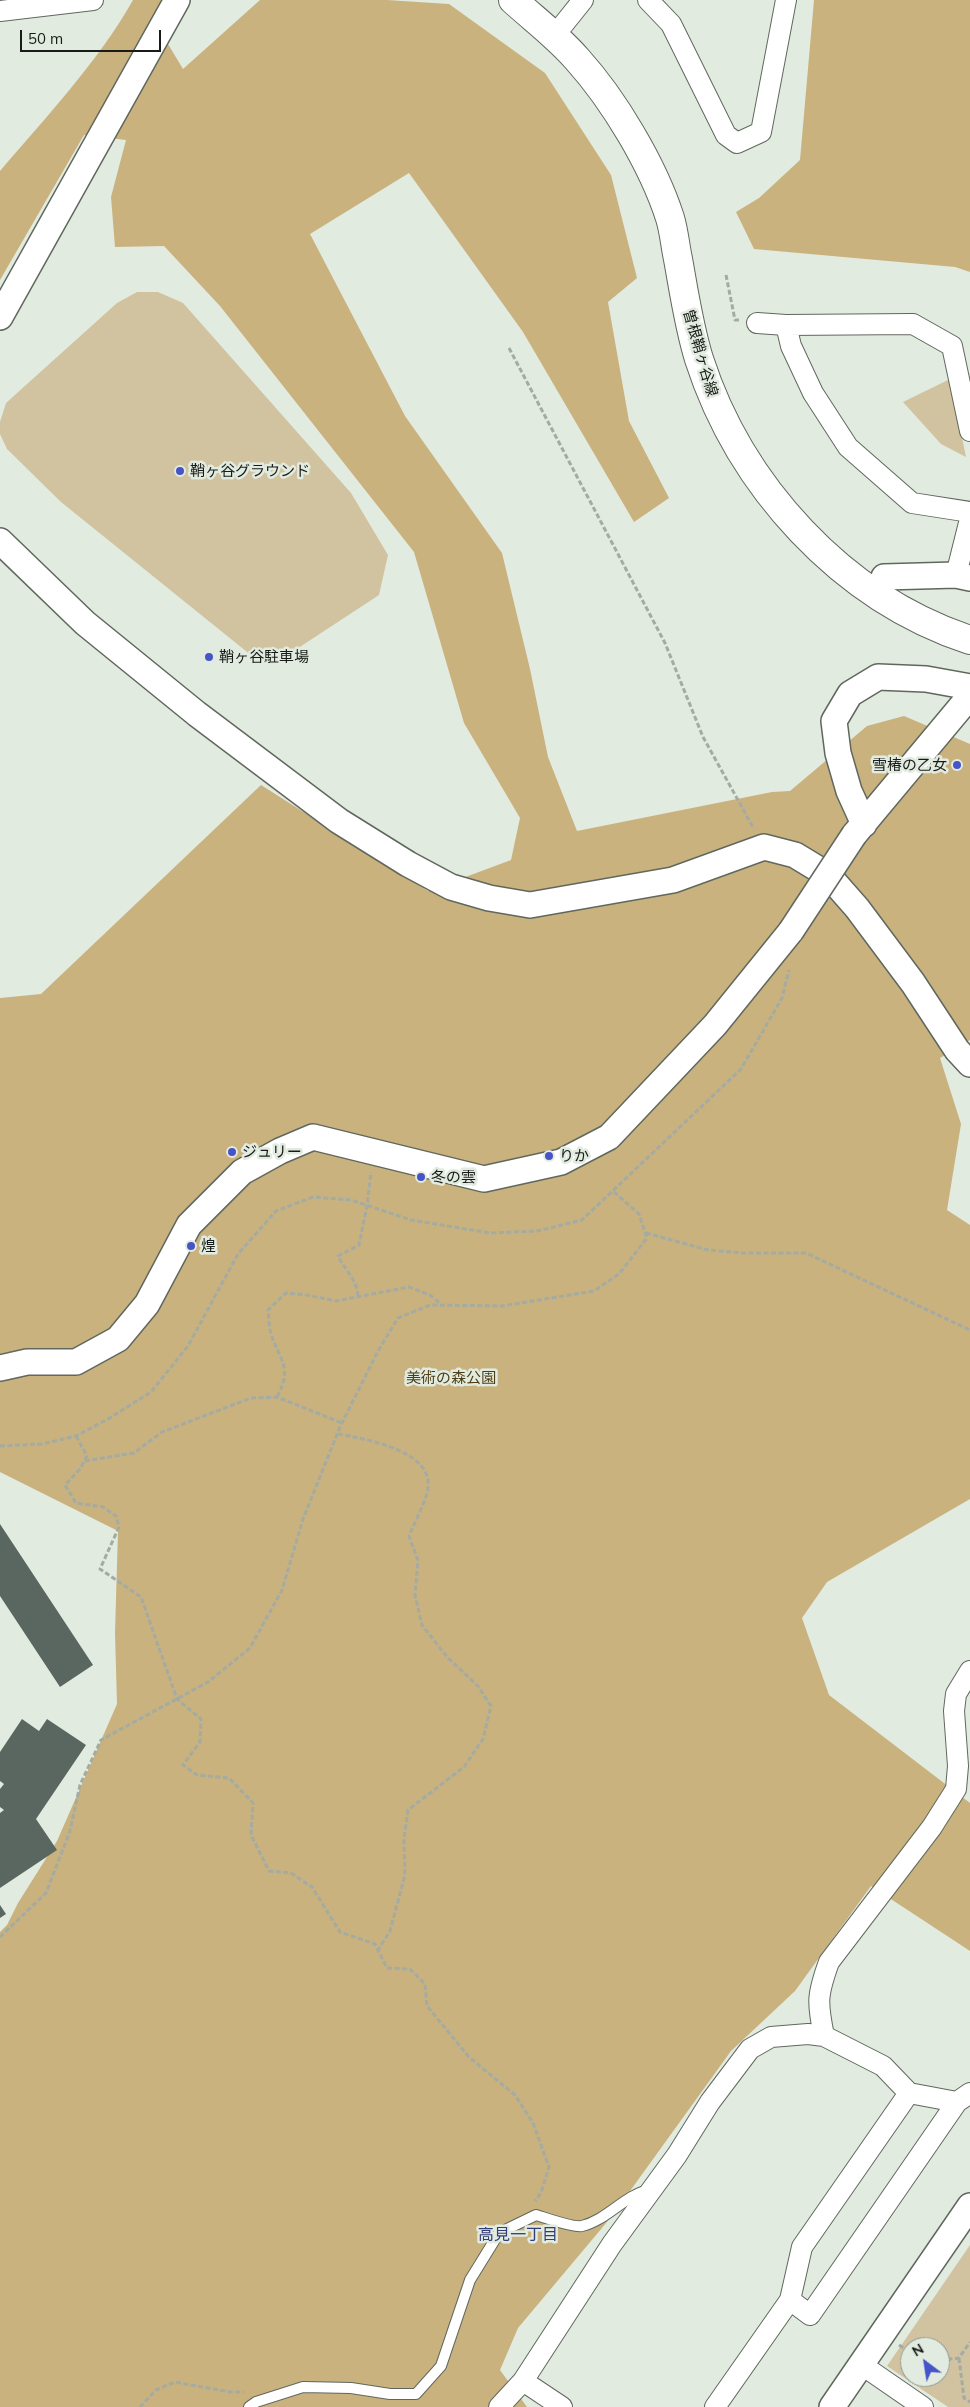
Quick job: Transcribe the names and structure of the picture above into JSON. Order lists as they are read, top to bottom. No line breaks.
{"streets":{"main road":["曽根鞘ヶ谷線"]},"districts":["高見一丁目"],"parks":["美術の森公園"],"places":["鞘ヶ谷グラウンド","鞘ヶ谷駐車場","雪椿の乙女","ジュリー","りか","冬の雲","煌"],"scale_bar":"50 m","north":"top left"}
